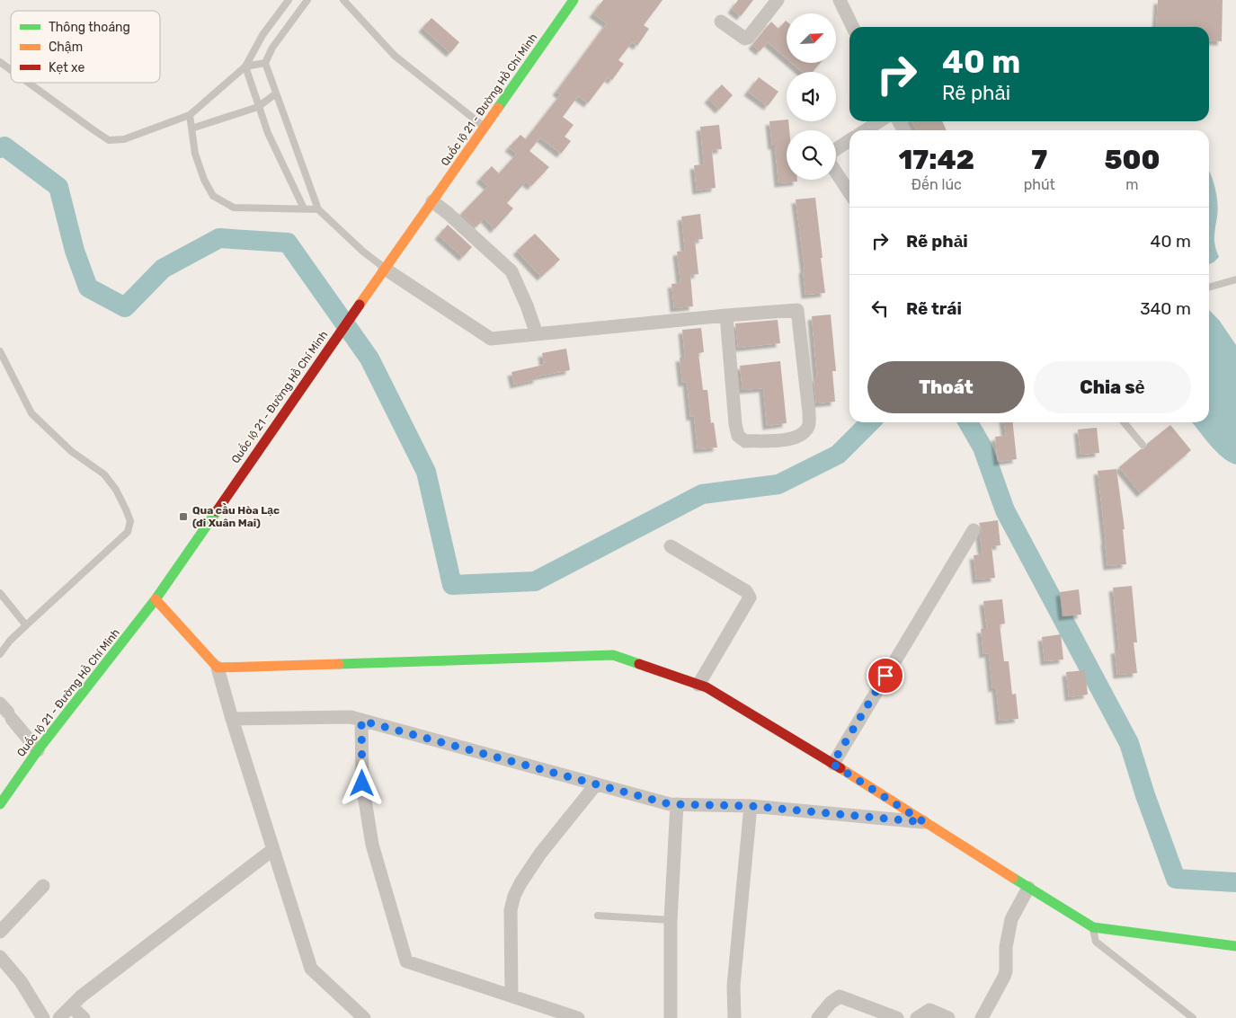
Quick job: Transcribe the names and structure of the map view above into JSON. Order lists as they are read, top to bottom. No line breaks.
{"streets":{"main road":["Quốc lộ 21 - Đường Hồ Chí Minh"]},"places":{"transit":["Qua cầu Hòa Lạc (đi Xuân Mai)"]},"legend":["Thông thoáng","Chậm","Kẹt xe"],"north":"top right","page":{"turn":["40 m","Rẽ phải"],"eta":["17:42","Đến lúc","7","phút","500","m"],"list":[{"name":"Rẽ phải","value":"40 m"},{"name":"Rẽ trái","value":"340 m"}],"buttons":["Thoát","Chia sẻ"]}}
